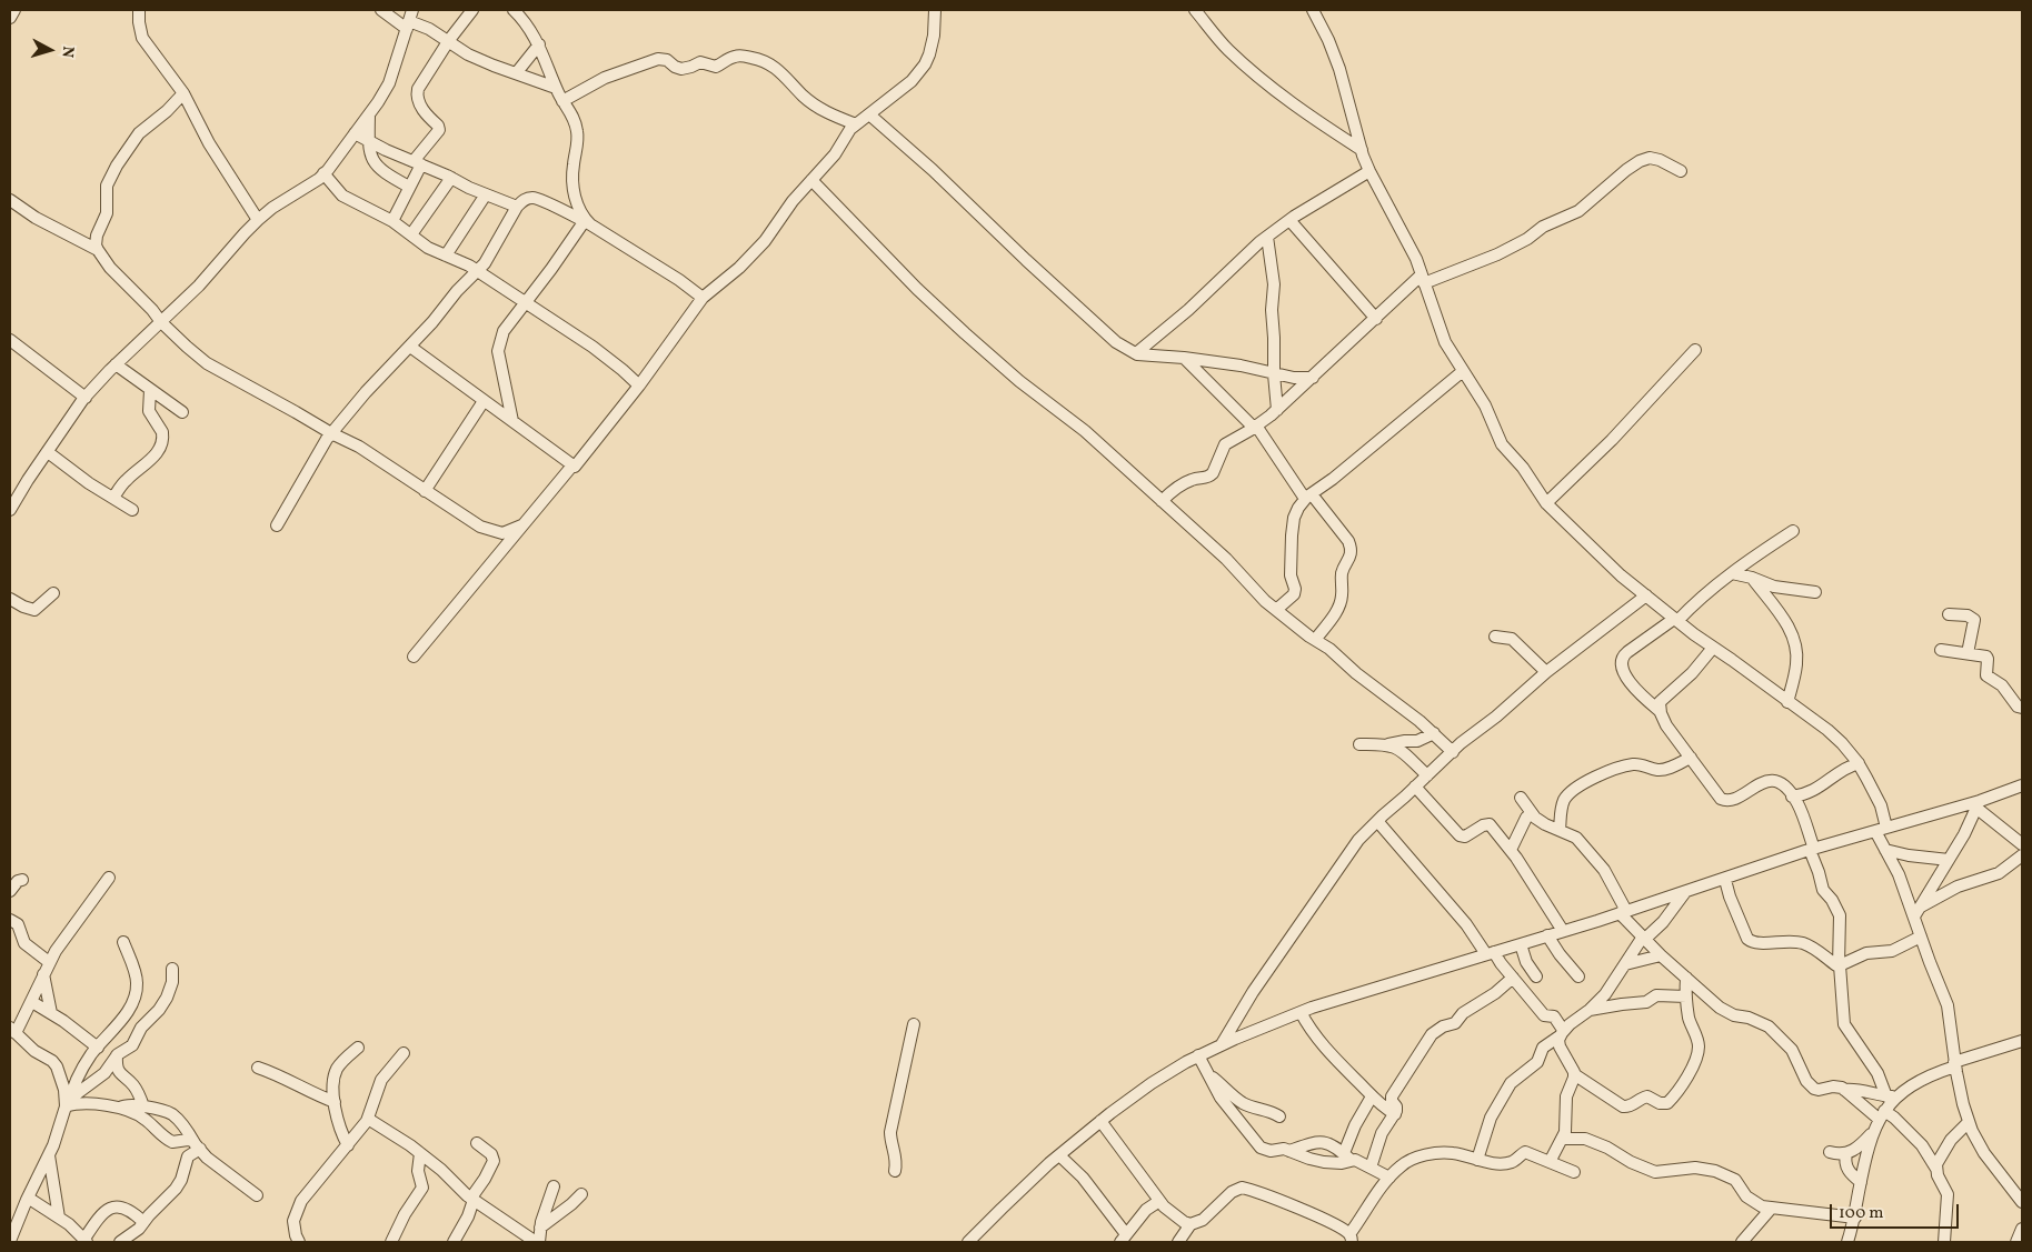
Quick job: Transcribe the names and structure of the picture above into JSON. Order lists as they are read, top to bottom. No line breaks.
{"scale_bar":"100 m","north":"right"}
